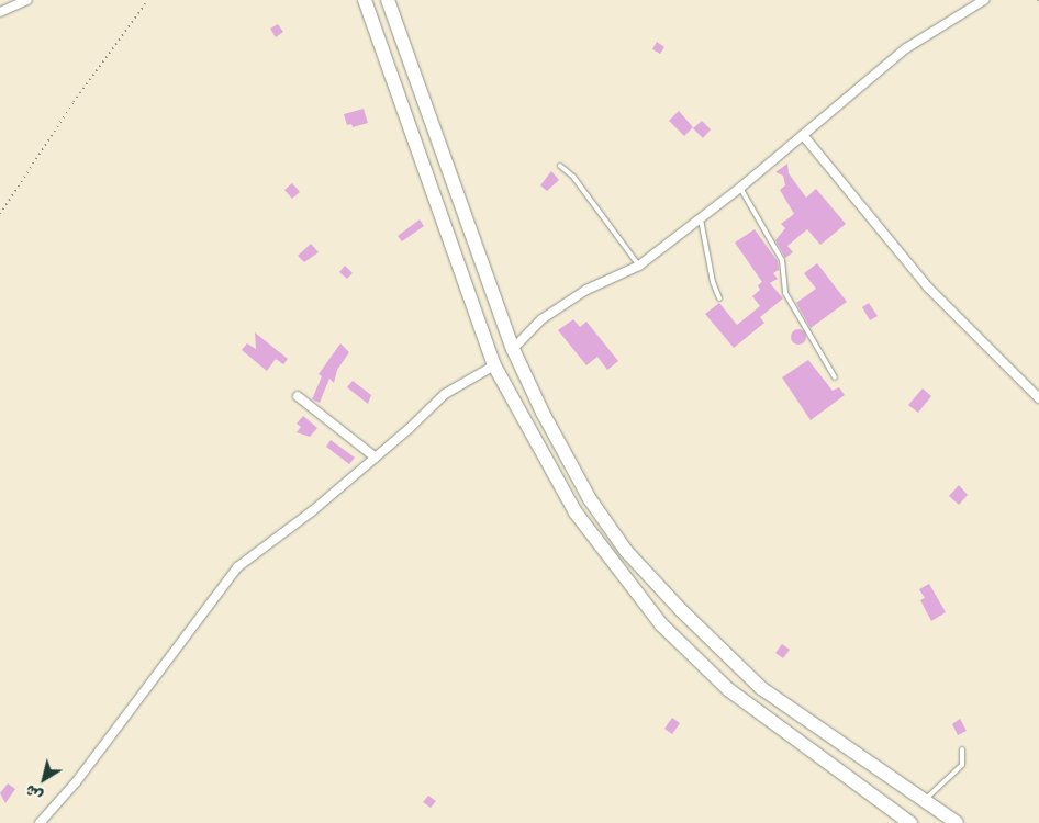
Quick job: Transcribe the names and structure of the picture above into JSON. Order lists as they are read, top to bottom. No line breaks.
{"north":"bottom left"}
